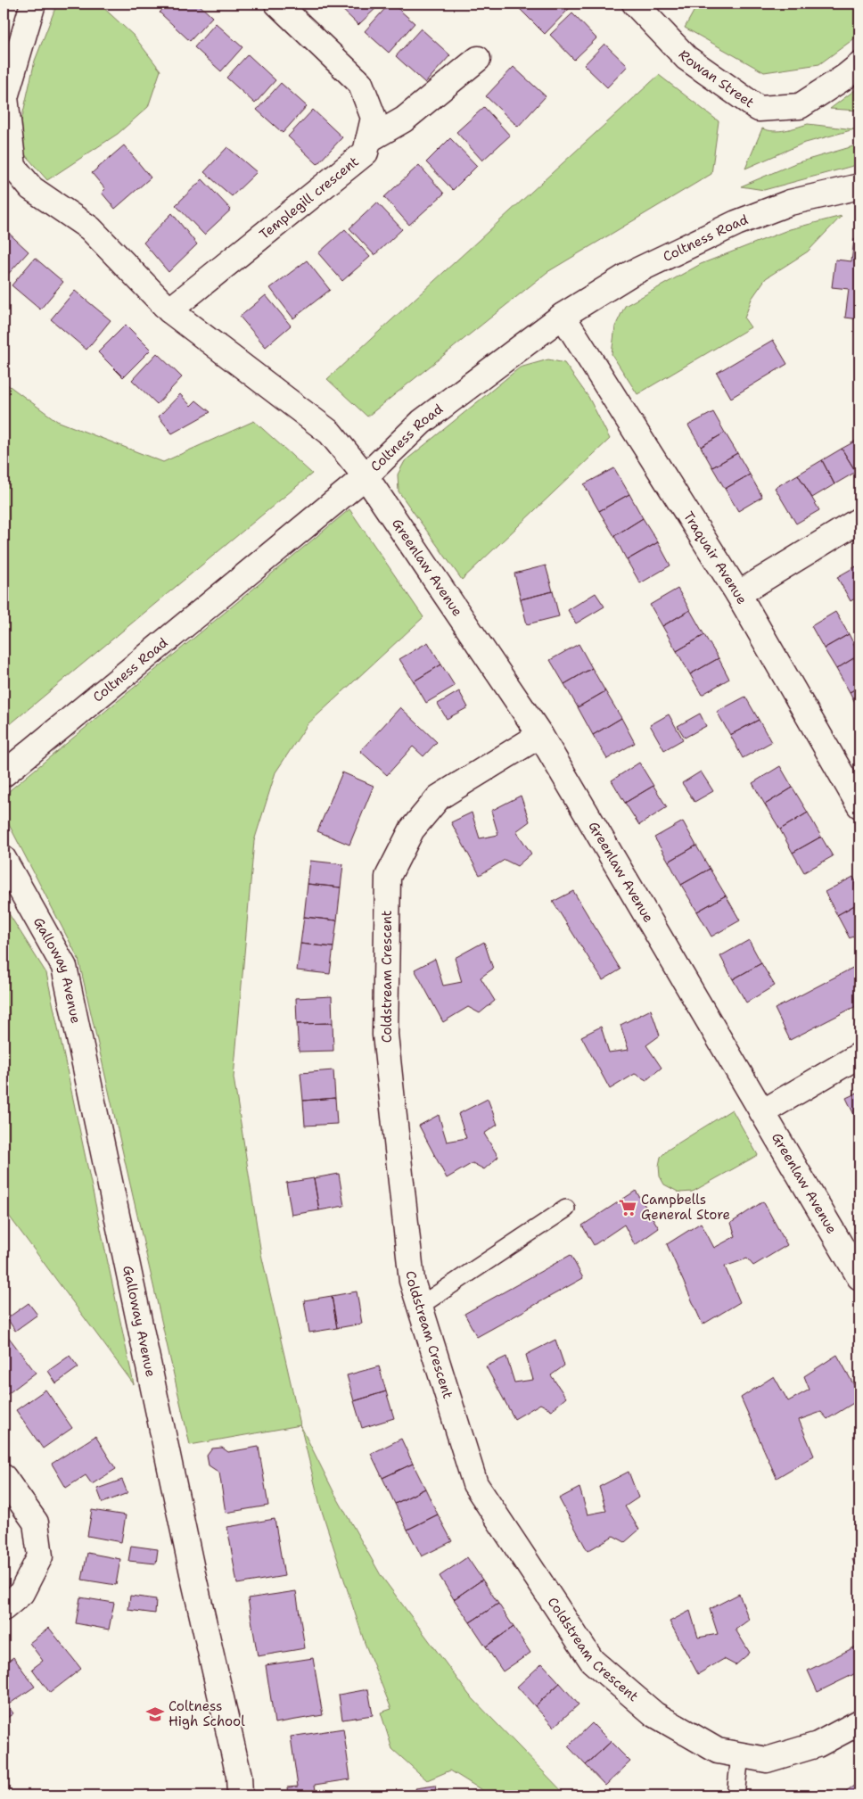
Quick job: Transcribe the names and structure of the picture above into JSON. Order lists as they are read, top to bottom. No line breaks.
{"streets":{"street":["Rowan Street","Templegill crescent","Coltness Road","Traquair Avenue","Greenlaw Avenue","Galloway Avenue","Coldstream Crescent"]},"crossings":[["Coltness Road","Traquair Avenue"],["Coltness Road","Greenlaw Avenue"],["Greenlaw Avenue","Coldstream Crescent"]],"places":{"supermarket":["Campbells General Store"],"school or university":["Coltness High School"]}}
